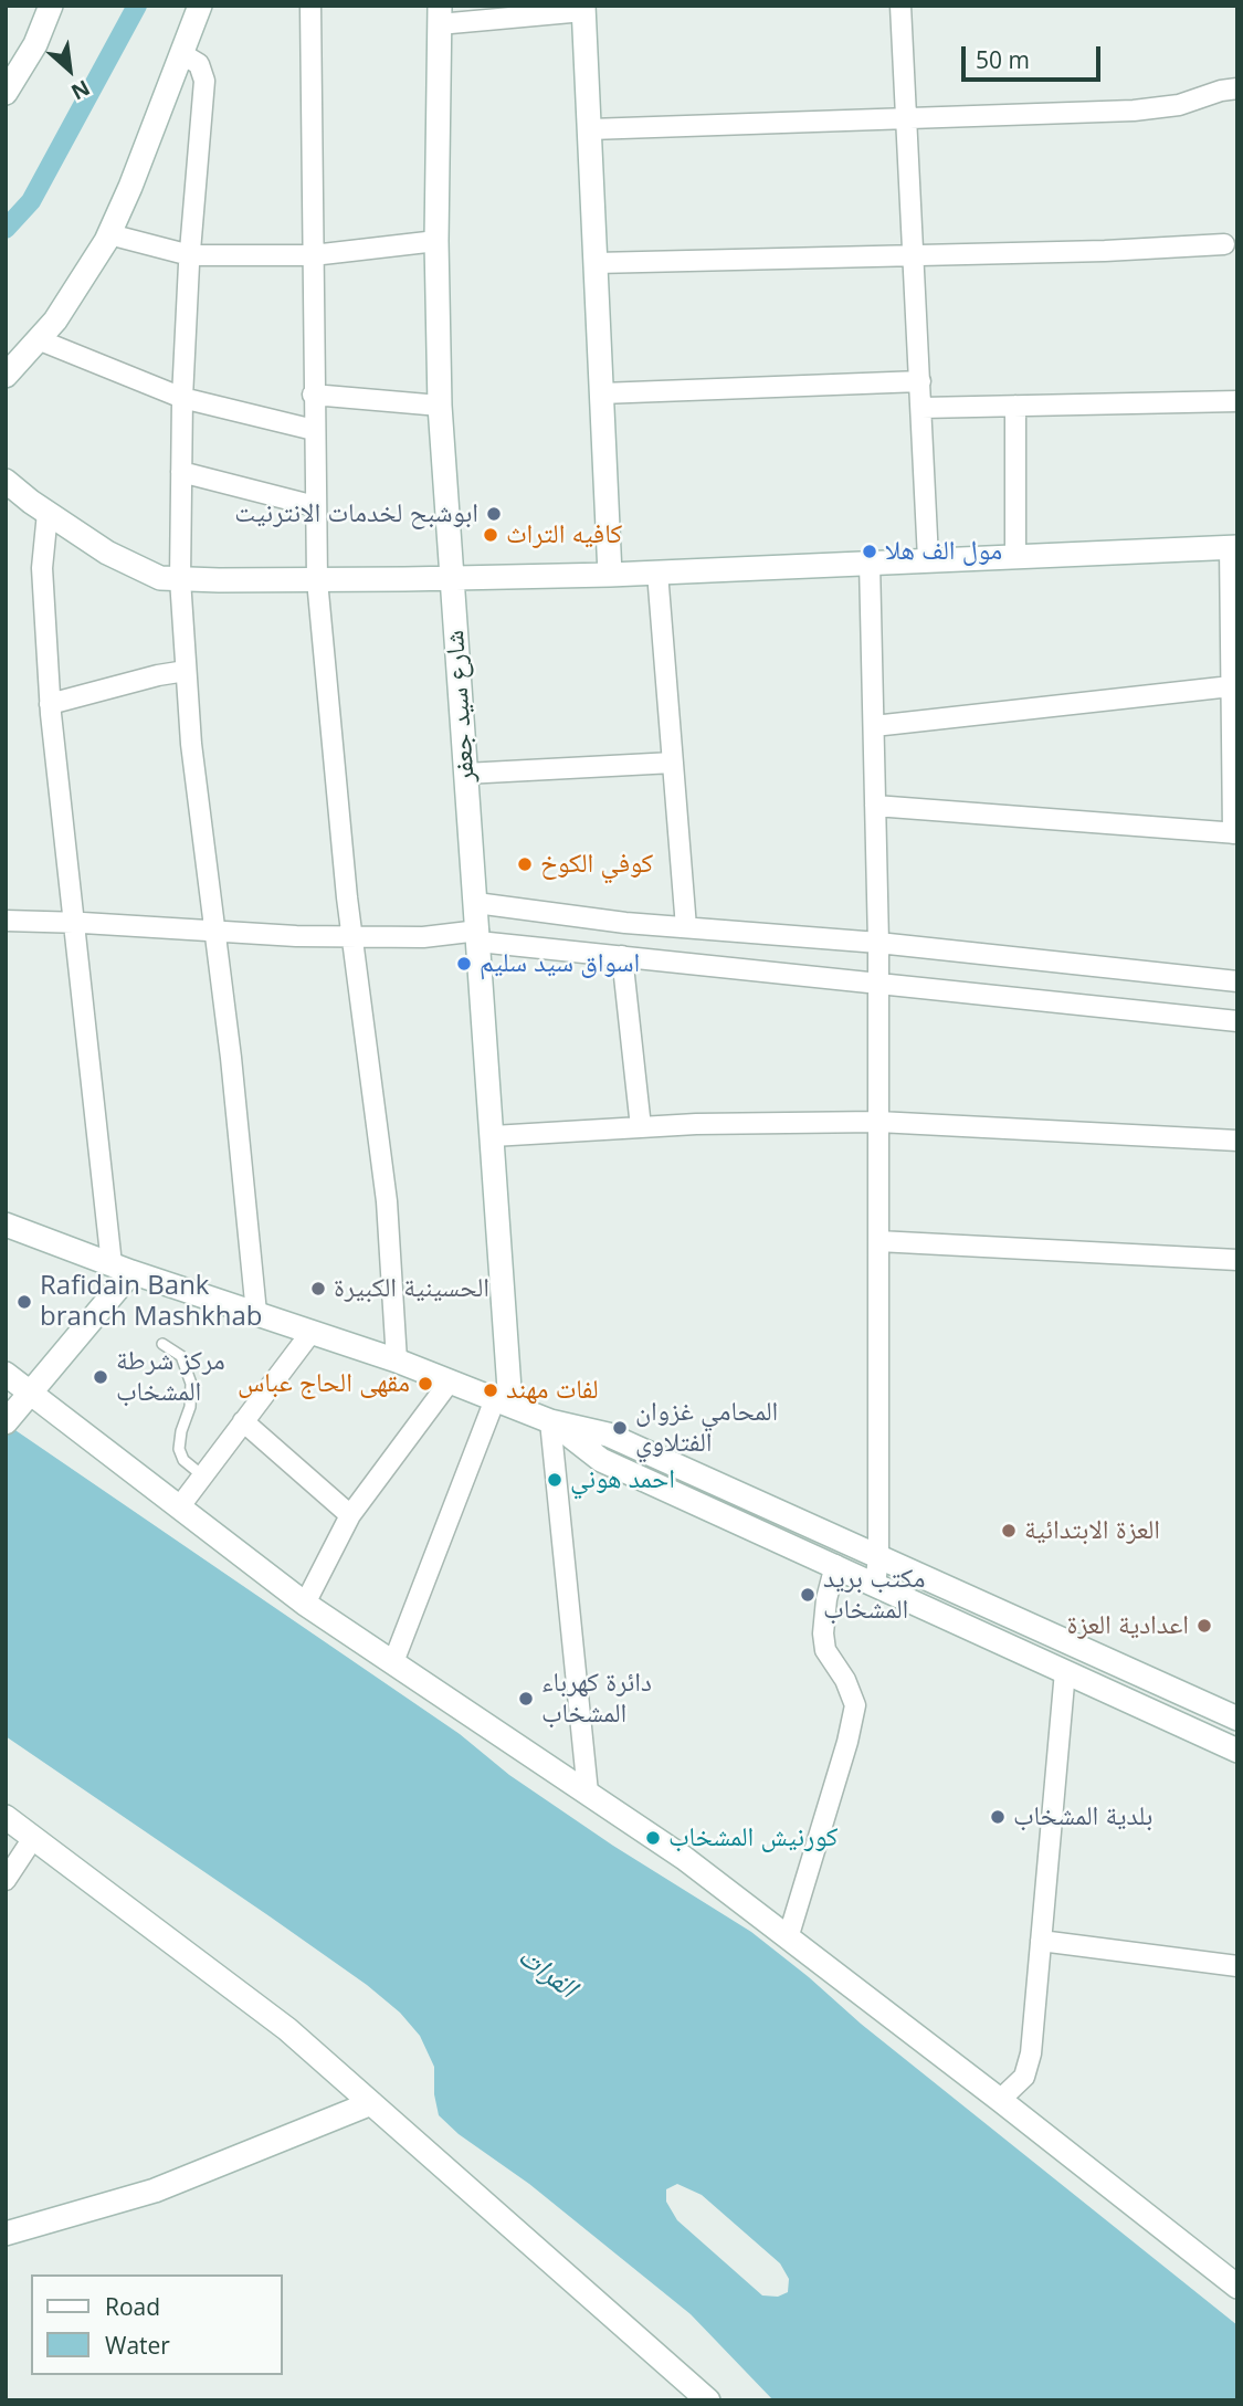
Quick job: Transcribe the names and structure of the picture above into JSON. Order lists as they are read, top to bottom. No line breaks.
{"streets":{"street":["شارع سيد جعفر"]},"water":["الفرات"],"places":["ابوشبح لخدمات الانترنيت","كافيه التراث","مول الف هلا","كوفي الكوخ","اسواق سيد سليم","الحسينية الكبيرة","Rafidain Bank branch Mashkhab","مركز شرطة المشخاب","مقهى الحاج عباس","لفات مهند","المحامي غزوان الفتلاوي","احمد هوني","العزة الابتدائية","مكتب بريد المشخاب","اعدادية العزة","دائرة كهرباء المشخاب","بلدية المشخاب","كورنيش المشخاب"],"legend":["Road","Water"],"scale_bar":"50 m","north":"bottom right"}
